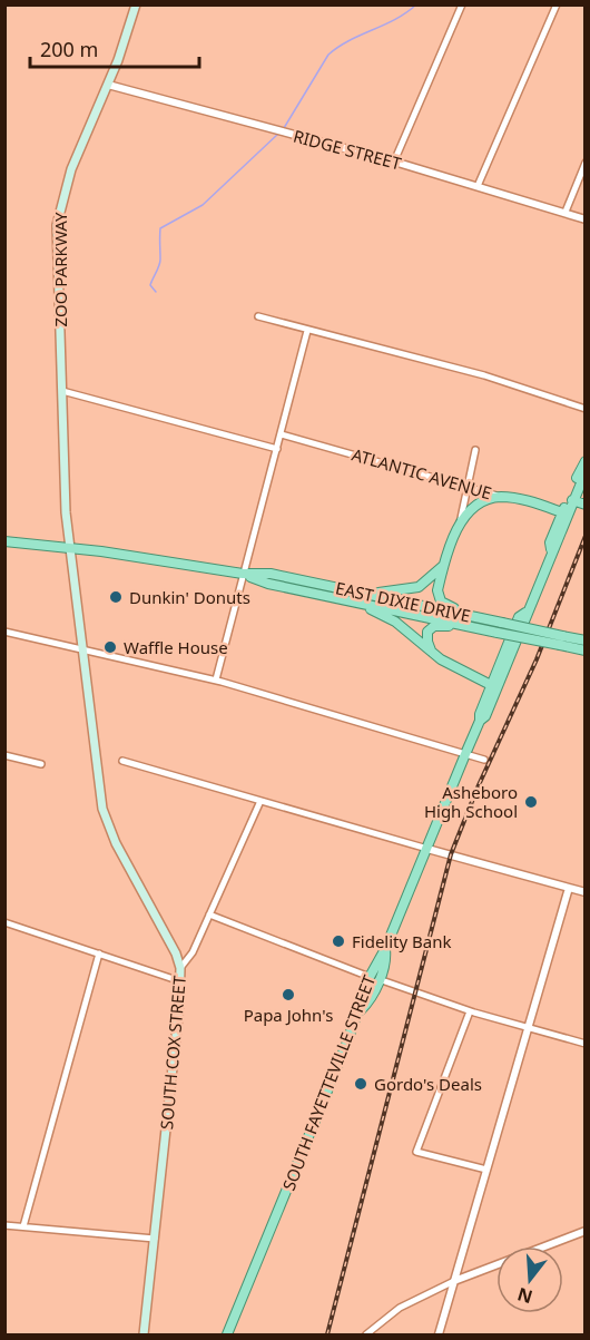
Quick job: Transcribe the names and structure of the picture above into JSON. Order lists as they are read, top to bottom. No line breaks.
{"streets":{"main road":["ZOO PARKWAY","ATLANTIC AVENUE","EAST DIXIE DRIVE","SOUTH COX STREET","SOUTH FAYETTEVILLE STREET"],"street":["RIDGE STREET"]},"crossings":[["RIDGE STREET","ZOO PARKWAY"],["ZOO PARKWAY","EAST DIXIE DRIVE"],["ZOO PARKWAY","SOUTH COX STREET"],["EAST DIXIE DRIVE","SOUTH COX STREET"]],"places":["Dunkin' Donuts","Waffle House","Asheboro High School","Fidelity Bank","Papa John's","Gordo's Deals"],"scale_bar":"200 m","north":"bottom"}
